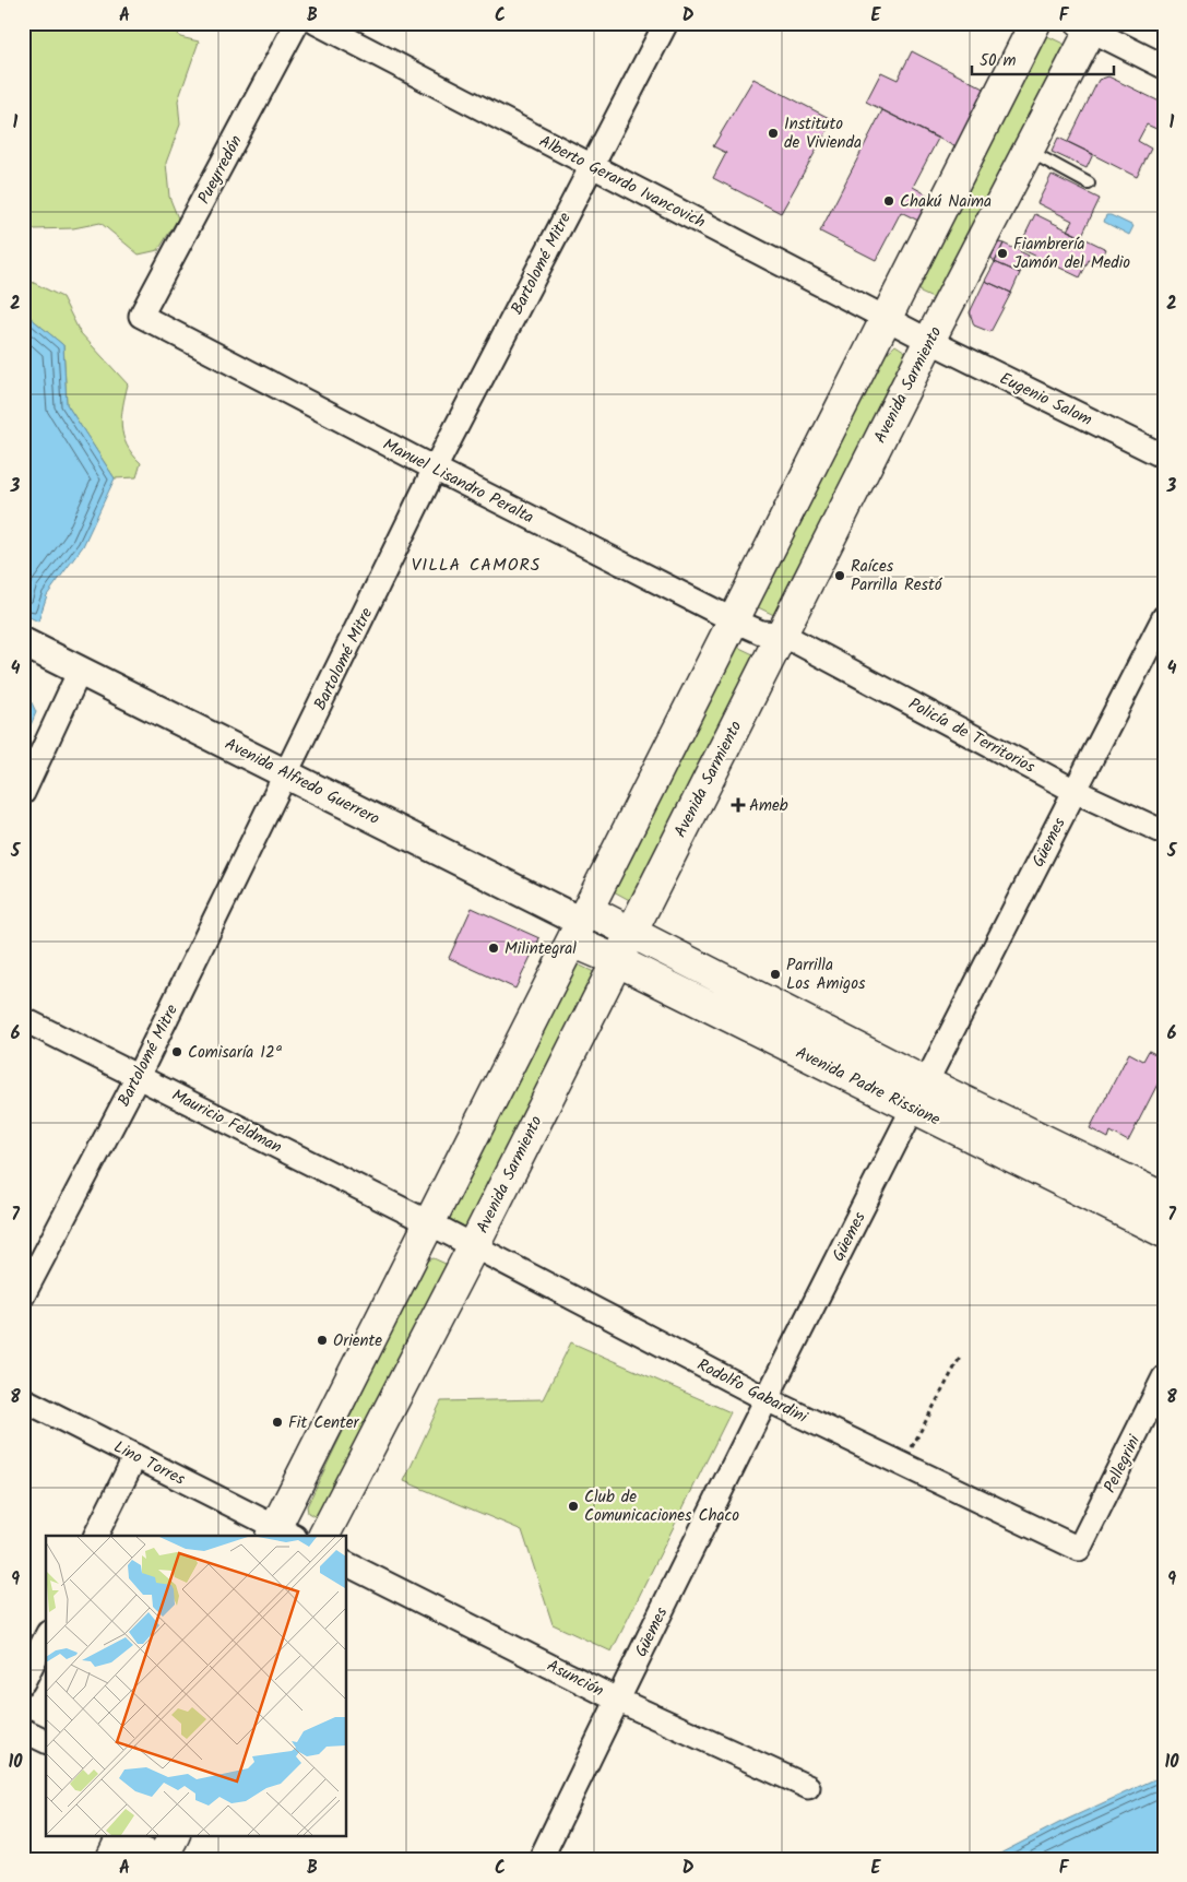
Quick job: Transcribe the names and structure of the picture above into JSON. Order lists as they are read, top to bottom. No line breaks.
{"streets":{"main road":["Avenida Sarmiento","Avenida Padre Rissione"],"street":["Pueyrredón","Alberto Gerardo Ivancovich","Bartolomé Mitre","Eugenio Salom","Manuel Lisandro Peralta","Policía de Territorios","Avenida Alfredo Guerrero","Güemes","Mauricio Feldman","Rodolfo Gabardini","Lino Torres","Pellegrini","Asunción"]},"crossings":[["Pueyrredón","Manuel Lisandro Peralta"],["Alberto Gerardo Ivancovich","Bartolomé Mitre"],["Alberto Gerardo Ivancovich","Avenida Sarmiento"],["Alberto Gerardo Ivancovich","Eugenio Salom"],["Bartolomé Mitre","Manuel Lisandro Peralta"],["Bartolomé Mitre","Avenida Alfredo Guerrero"],["Bartolomé Mitre","Mauricio Feldman"],["Avenida Sarmiento","Eugenio Salom"],["Avenida Sarmiento","Manuel Lisandro Peralta"],["Avenida Sarmiento","Policía de Territorios"],["Avenida Sarmiento","Avenida Padre Rissione"],["Avenida Sarmiento","Rodolfo Gabardini"],["Manuel Lisandro Peralta","Policía de Territorios"],["Policía de Territorios","Güemes"],["Avenida Alfredo Guerrero","Avenida Padre Rissione"],["Güemes","Avenida Padre Rissione"],["Güemes","Rodolfo Gabardini"],["Güemes","Asunción"],["Mauricio Feldman","Rodolfo Gabardini"],["Rodolfo Gabardini","Pellegrini"]],"districts":["VILLA CAMORS"],"places":{"other":["Instituto de Vivienda","Chakú Naima","Fiambrería Jamón del Medio","Raíces Parrilla Restó","Milintegral","Parrilla Los Amigos","Comisaría 12ª","Oriente","Fit Center","Club de Comunicaciones Chaco"],"health":["Ameb"]},"scale_bar":"50 m","grid":{"columns":["A","B","C","D","E","F"],"rows":["1","2","3","4","5","6","7","8","9","10"]}}
